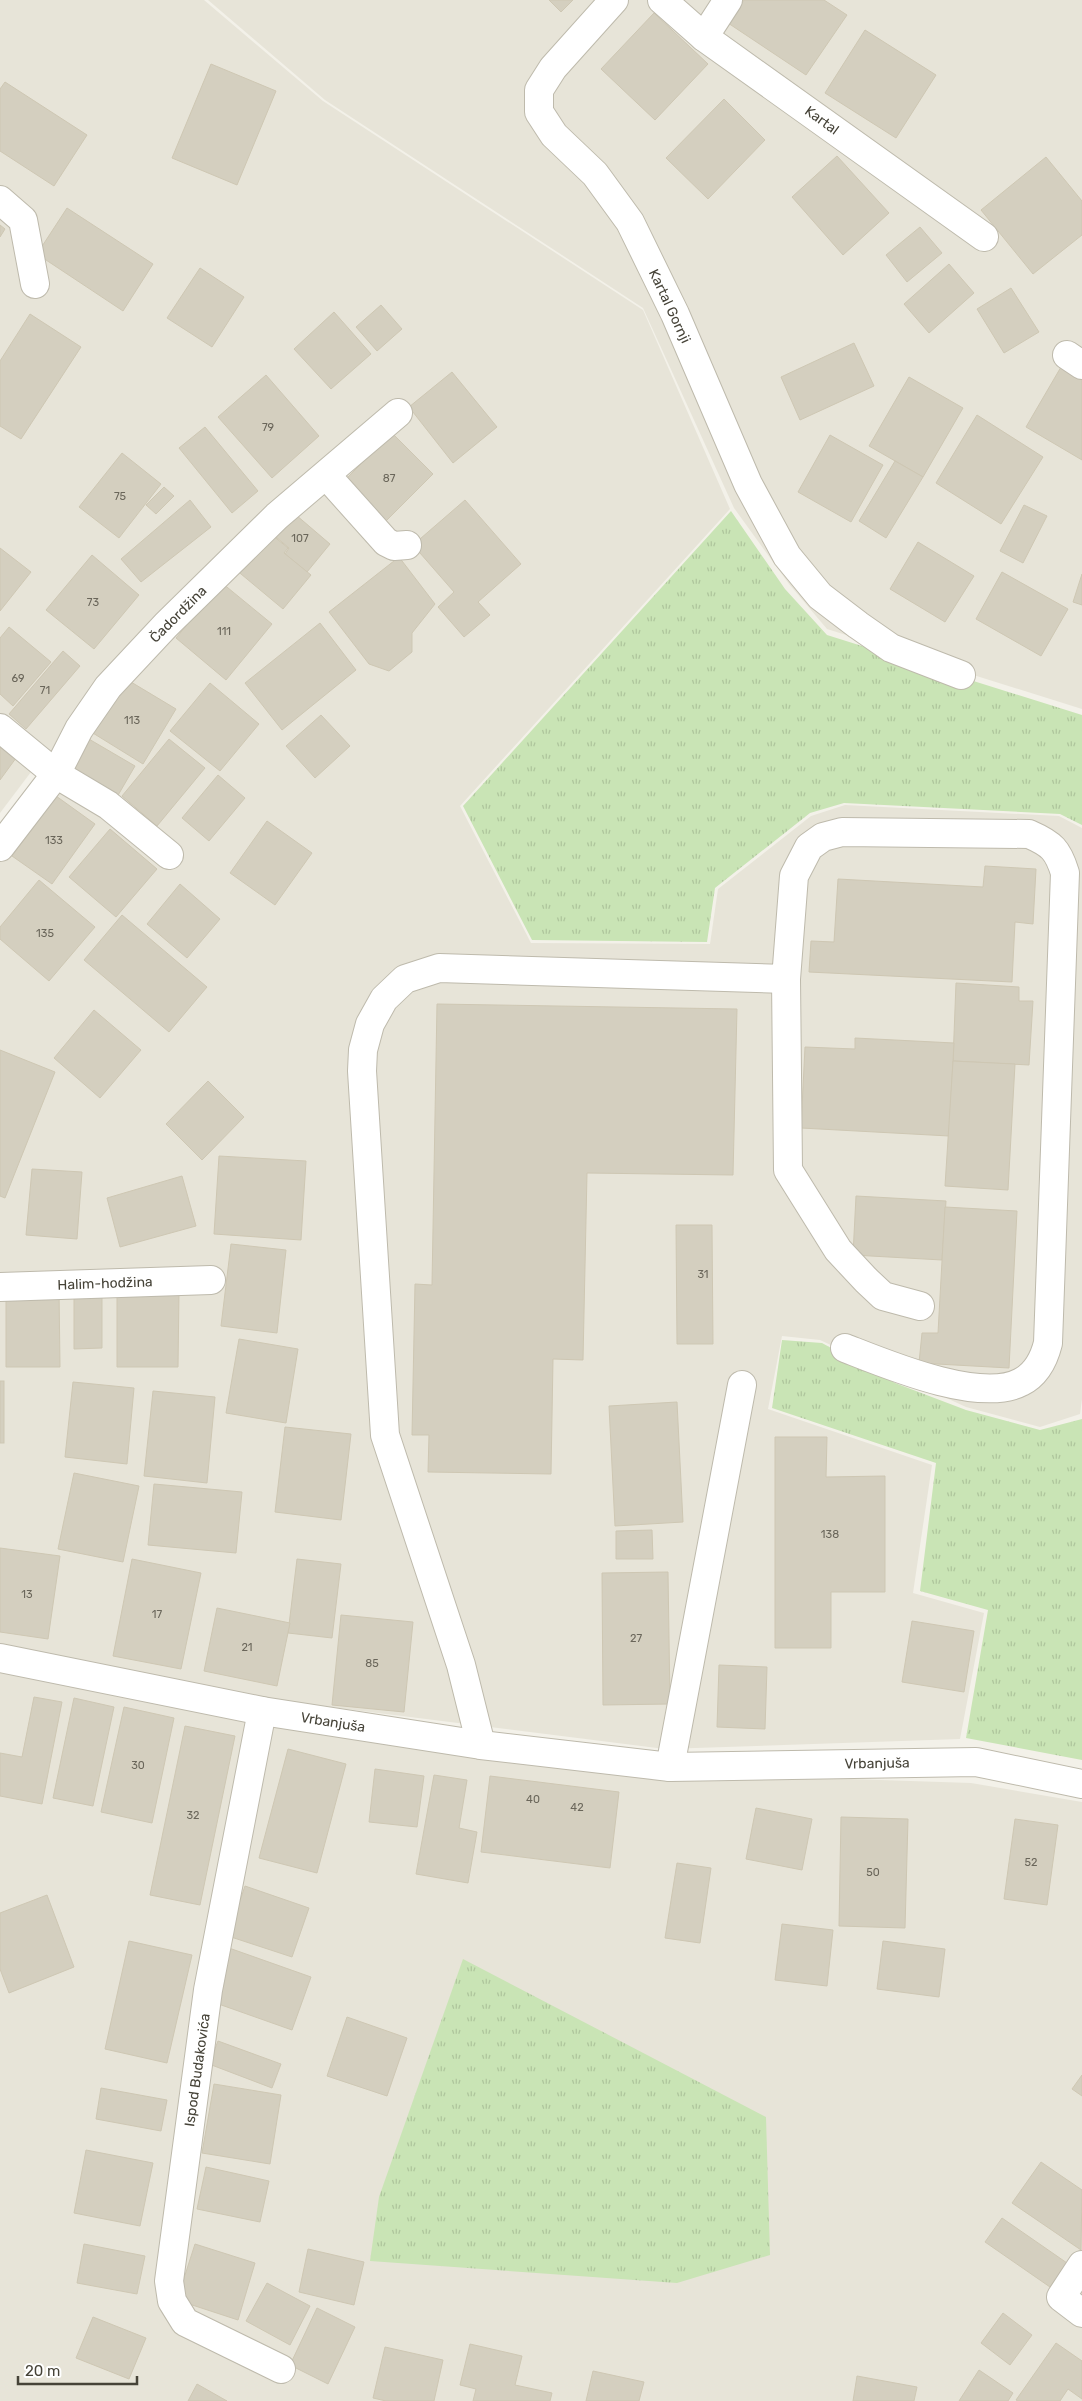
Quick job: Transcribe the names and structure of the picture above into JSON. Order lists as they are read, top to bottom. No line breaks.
{"streets":{"street":["Kartal","Kartal Gornji","Čadordžina","Halim-hodžina","Vrbanjuša","Ispod Budakovića"]},"crossings":[["Vrbanjuša","Ispod Budakovića"]],"house_numbers":["79","87","75","107","73","111","69","71","113","133","135","31","138","13","17","27","21","85","30","40","42","32","52","50"],"scale_bar":"20 m"}
